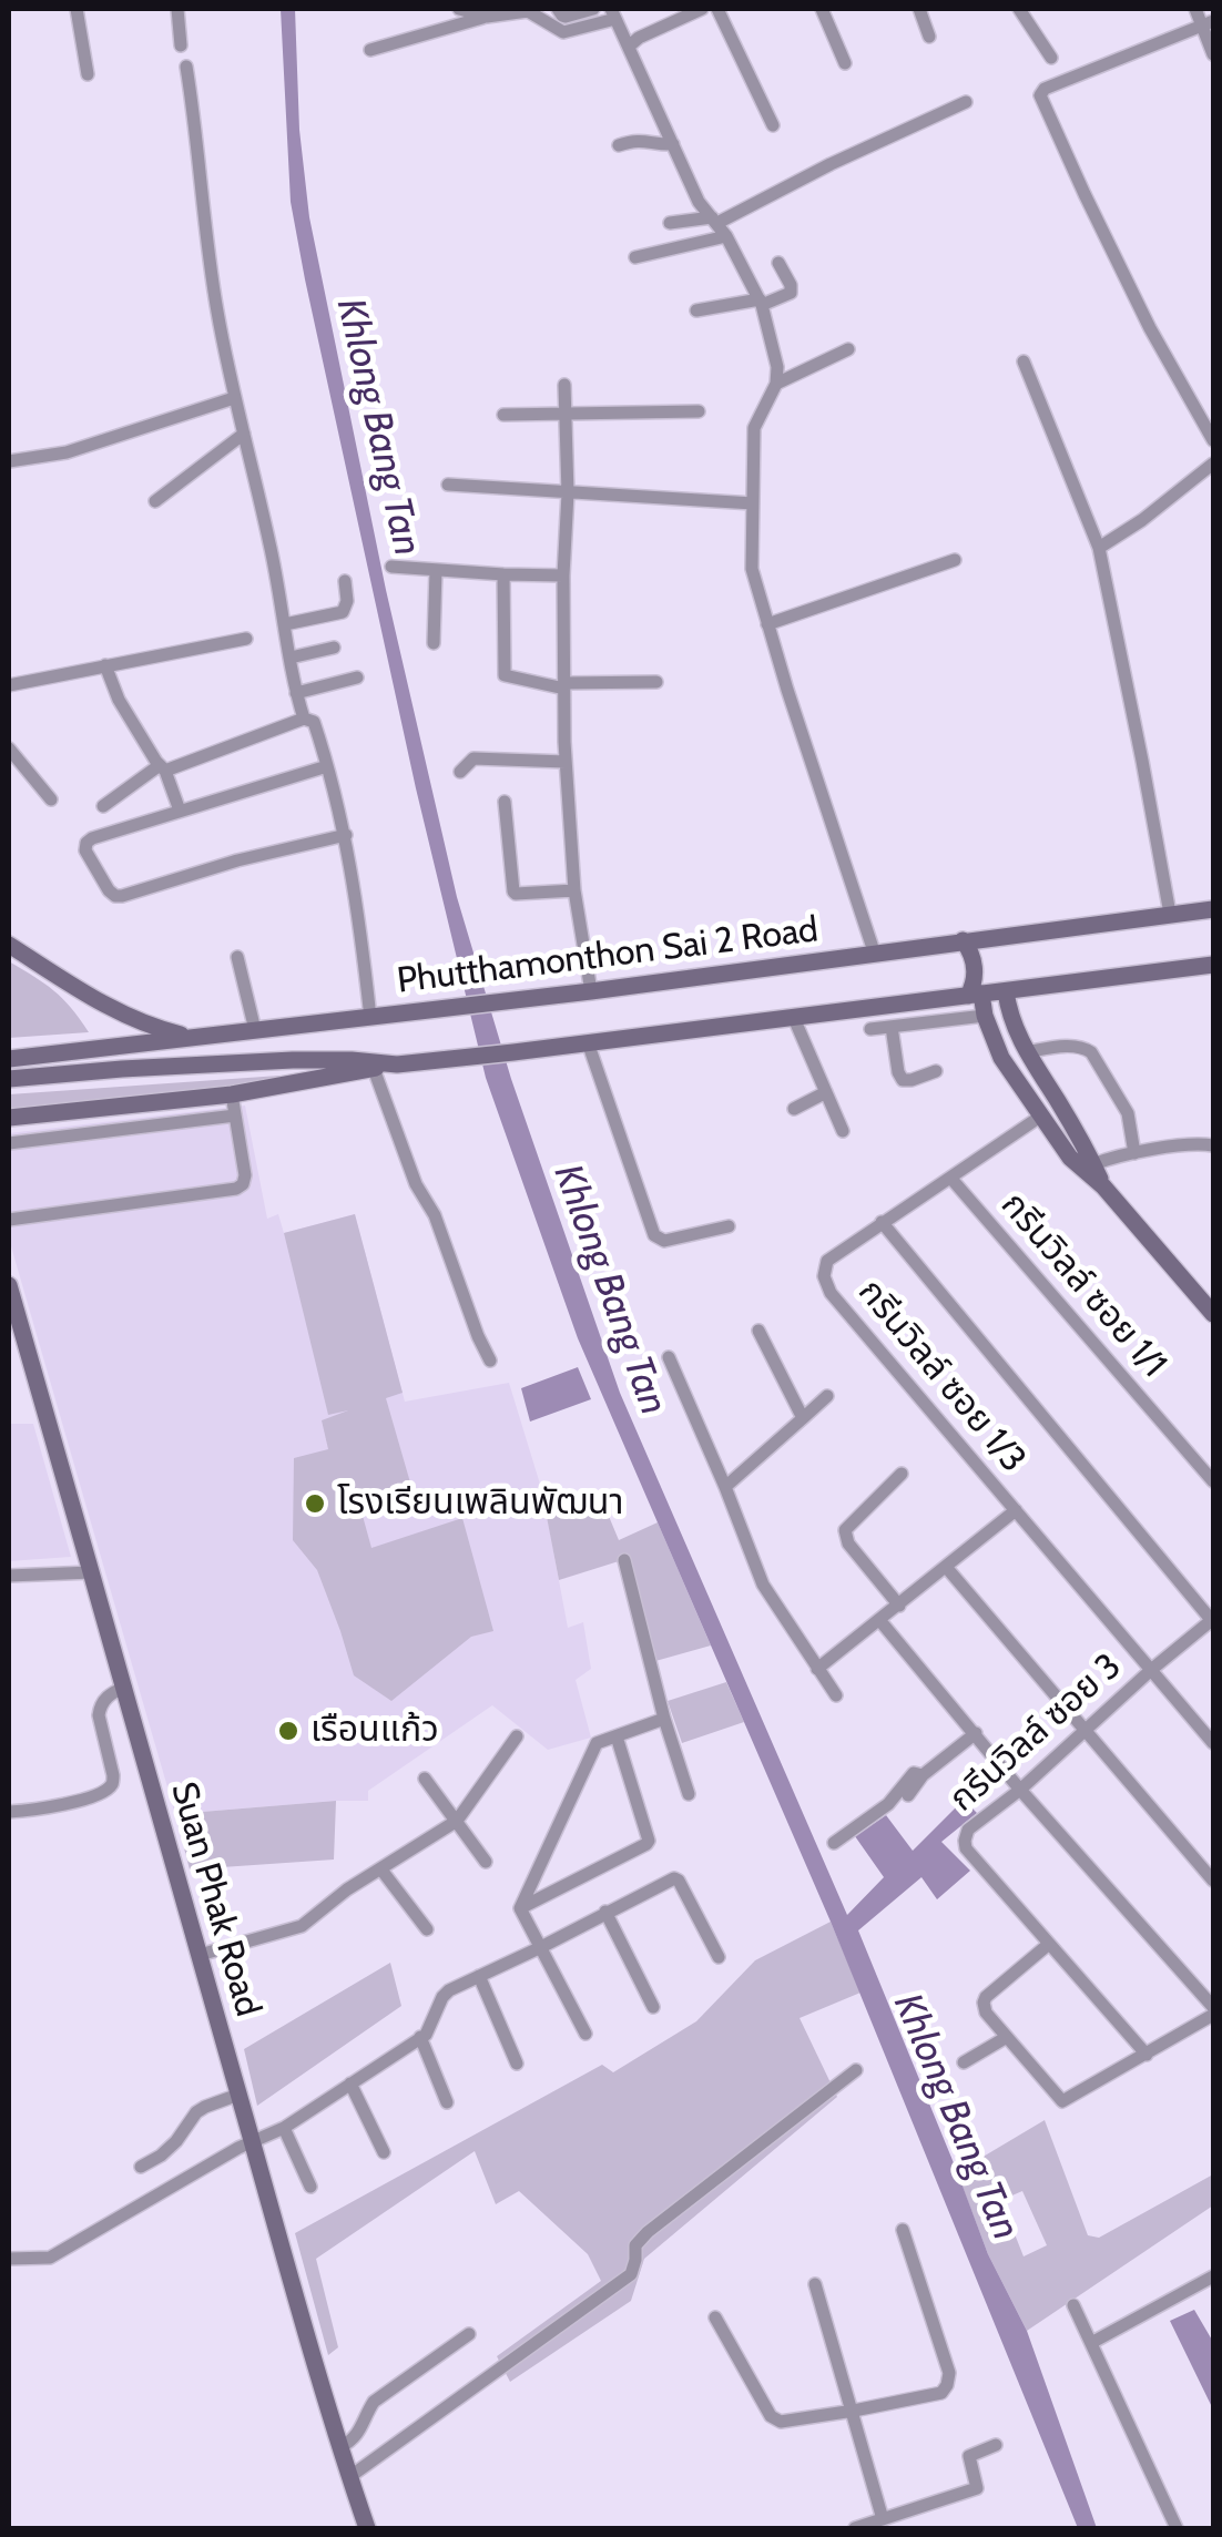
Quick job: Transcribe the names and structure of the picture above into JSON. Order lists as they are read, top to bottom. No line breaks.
{"streets":{"main road":["Phutthamonthon Sai 2 Road","Suan Phak Road"],"street":["กรีนวิลล์ ซอย 1/1","กรีนวิลล์ ซอย 1/3","กรีนวิลล์ ซอย 3"]},"crossings":[["กรีนวิลล์ ซอย 1/1","กรีนวิลล์ ซอย 1/3"],["กรีนวิลล์ ซอย 1/3","กรีนวิลล์ ซอย 3"]],"water":["Khlong Bang Tan"],"places":["โรงเรียนเพลินพัฒนา","เรือนแก้ว"]}
